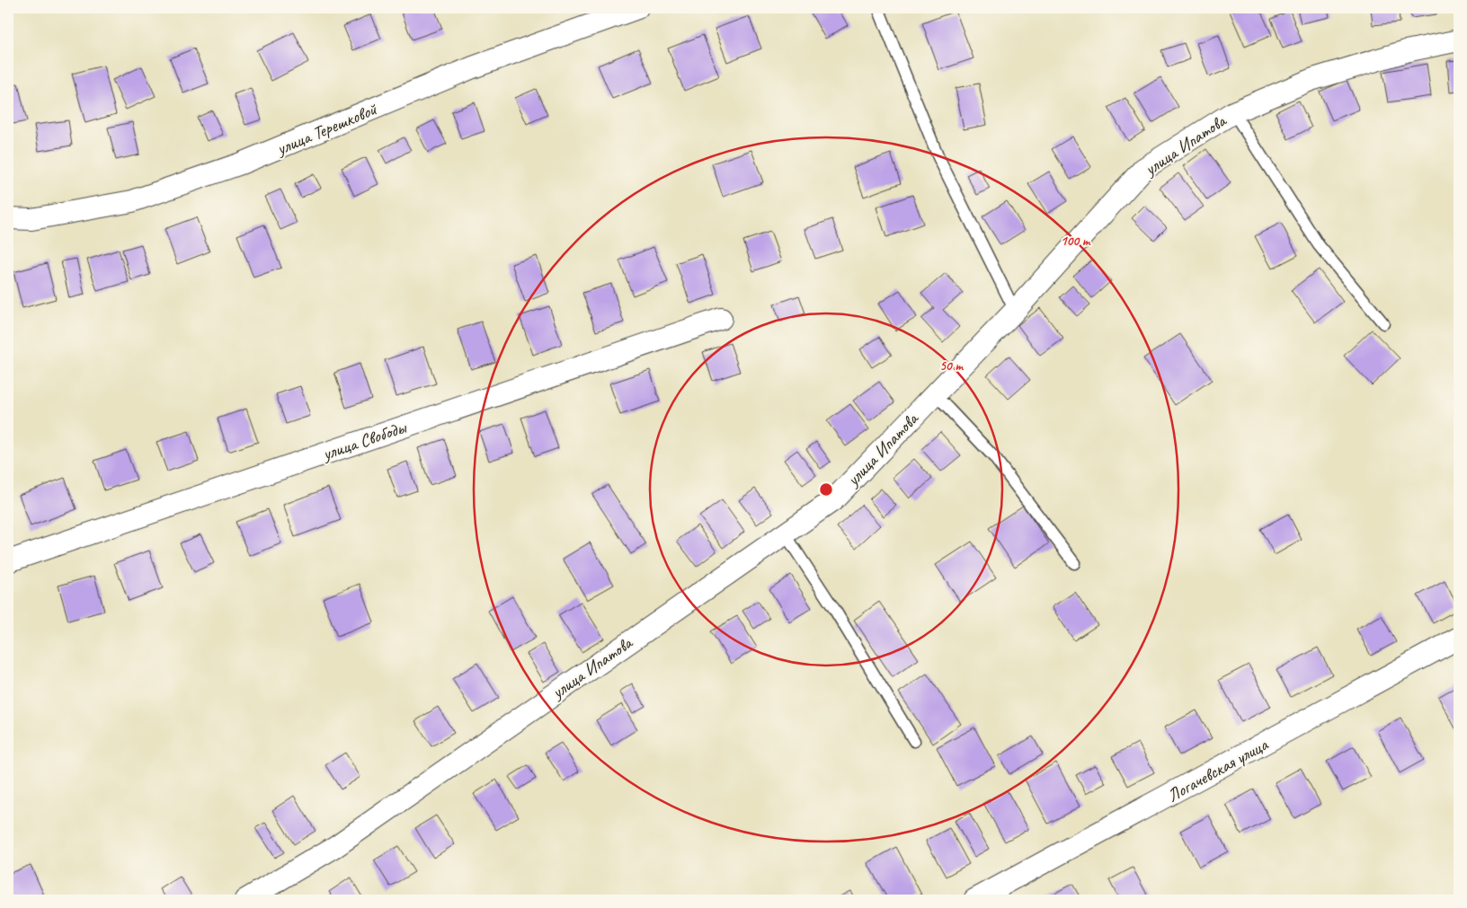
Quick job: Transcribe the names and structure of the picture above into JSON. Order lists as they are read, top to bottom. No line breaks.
{"streets":{"street":["улица Терешковой","улица Ипатова","улица Свободы","Логачевская улица"]},"rings":["100 m","50 m"]}
